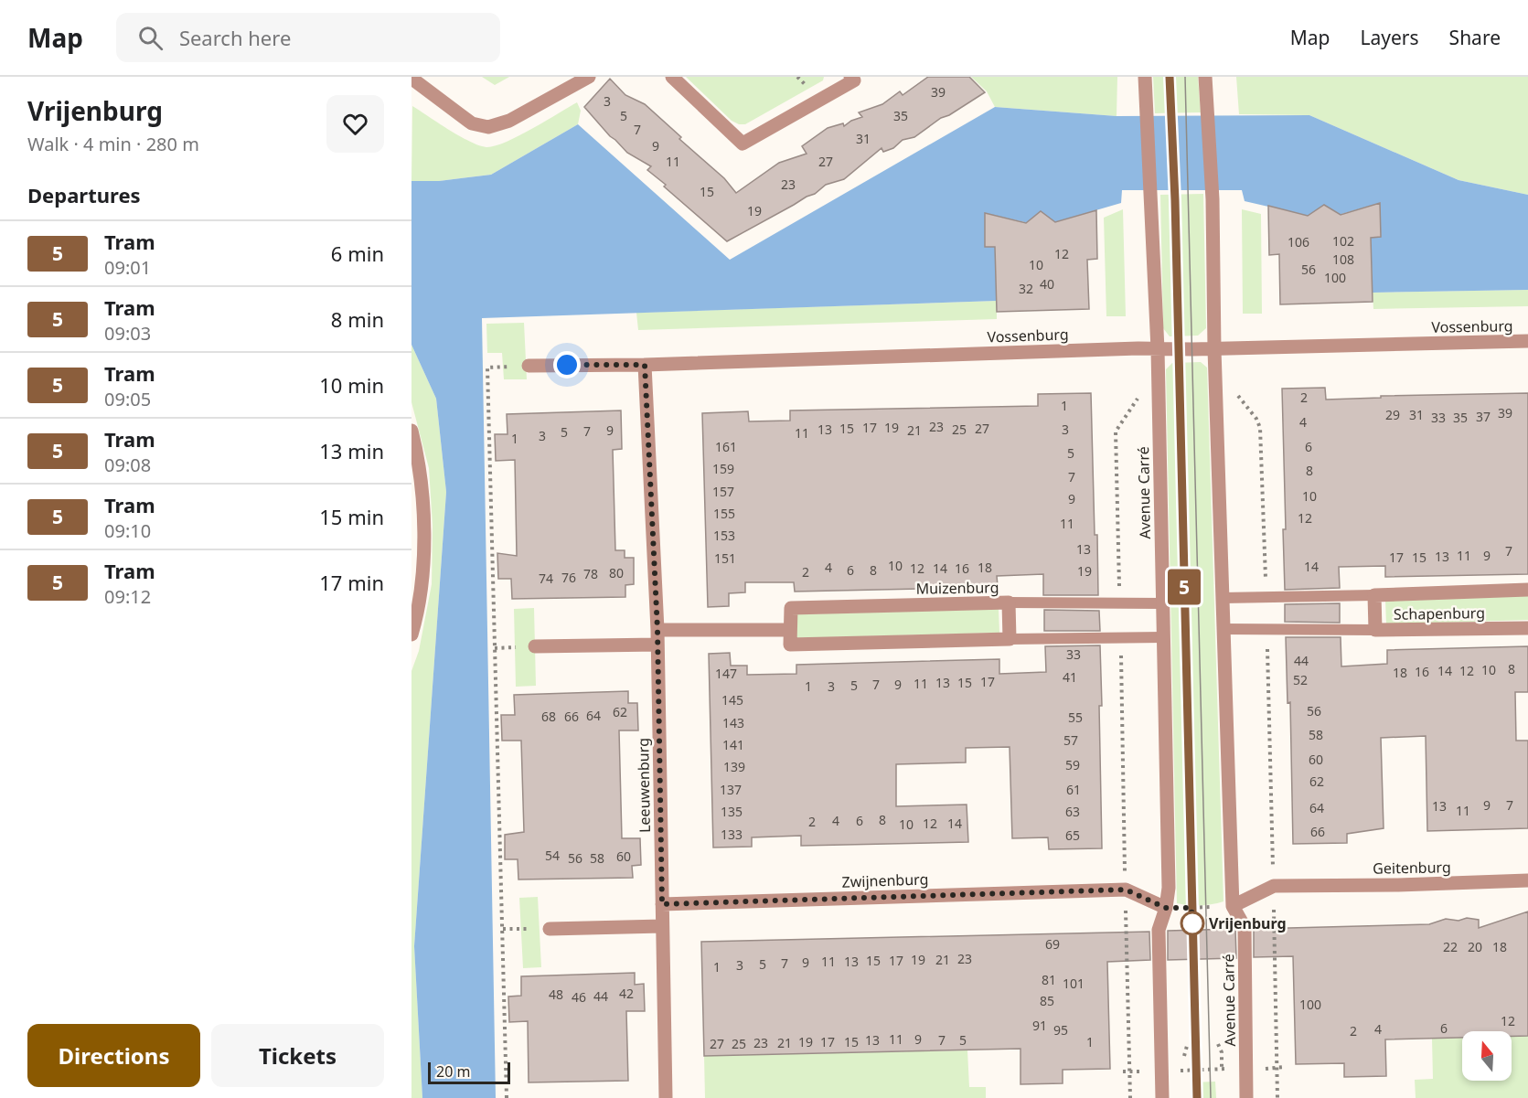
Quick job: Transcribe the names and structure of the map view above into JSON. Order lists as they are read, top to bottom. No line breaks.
{"streets":{"street":["Vossenburg","Avenue Carré","Muizenburg","Schapenburg","Leeuwenburg","Geitenburg","Zwijnenburg"]},"crossings":[["Vossenburg","Avenue Carré"],["Vossenburg","Leeuwenburg"],["Avenue Carré","Geitenburg"],["Avenue Carré","Zwijnenburg"],["Leeuwenburg","Zwijnenburg"]],"places":["Vrijenburg"],"lines":["tram line 5"],"house_numbers":["39","3","5","35","7","31","9","11","27","23","15","19","102","106","12","108","10","56","100","40","32","2","1","39","29","31","37","33","35","4","23","17","19","15","27","13","25","3","9","21","7","5","11","3","1","161","6","5","159","8","7","157","10","9","155","12","11","153","13","7","11","9","13","17","15","151","10","14","4","18","12","14","16","6","8","19","2","80","78","76","74","33","44","8","10","14","12","16","18","147","41","52","17","13","15","11","7","9","5","1","3","145","56","62","64","68","66","55","143","58","57","141","60","59","139","62","137","61","9","7","13","64","11","135","63","8","4","6","2","12","14","10","66","133","65","54","60","56","58","69","22","20","18","23","19","21","15","17","11","13","9","7","5","3","1","81","101","42","48","44","46","85","100","12","91","6","4","95","2","11","9","13","7","5","19","17","15","1","23","21","27","25"],"scale_bar":"20 m","north":"top","page":{"header":"Map","search":"Search here","nav":["Map","Layers","Share"],"heading":[["Vrijenburg","Walk · 4 min · 280 m"],"Departures"],"on_map":"5","list":[{"mark":"5","name":"Tram","note":"09:01","value":"6 min"},{"mark":"5","name":"Tram","note":"09:03","value":"8 min"},{"mark":"5","name":"Tram","note":"09:05","value":"10 min"},{"mark":"5","name":"Tram","note":"09:08","value":"13 min"},{"mark":"5","name":"Tram","note":"09:10","value":"15 min"},{"mark":"5","name":"Tram","note":"09:12","value":"17 min"}],"buttons":["Directions","Tickets"],"scale":"20 m"}}
